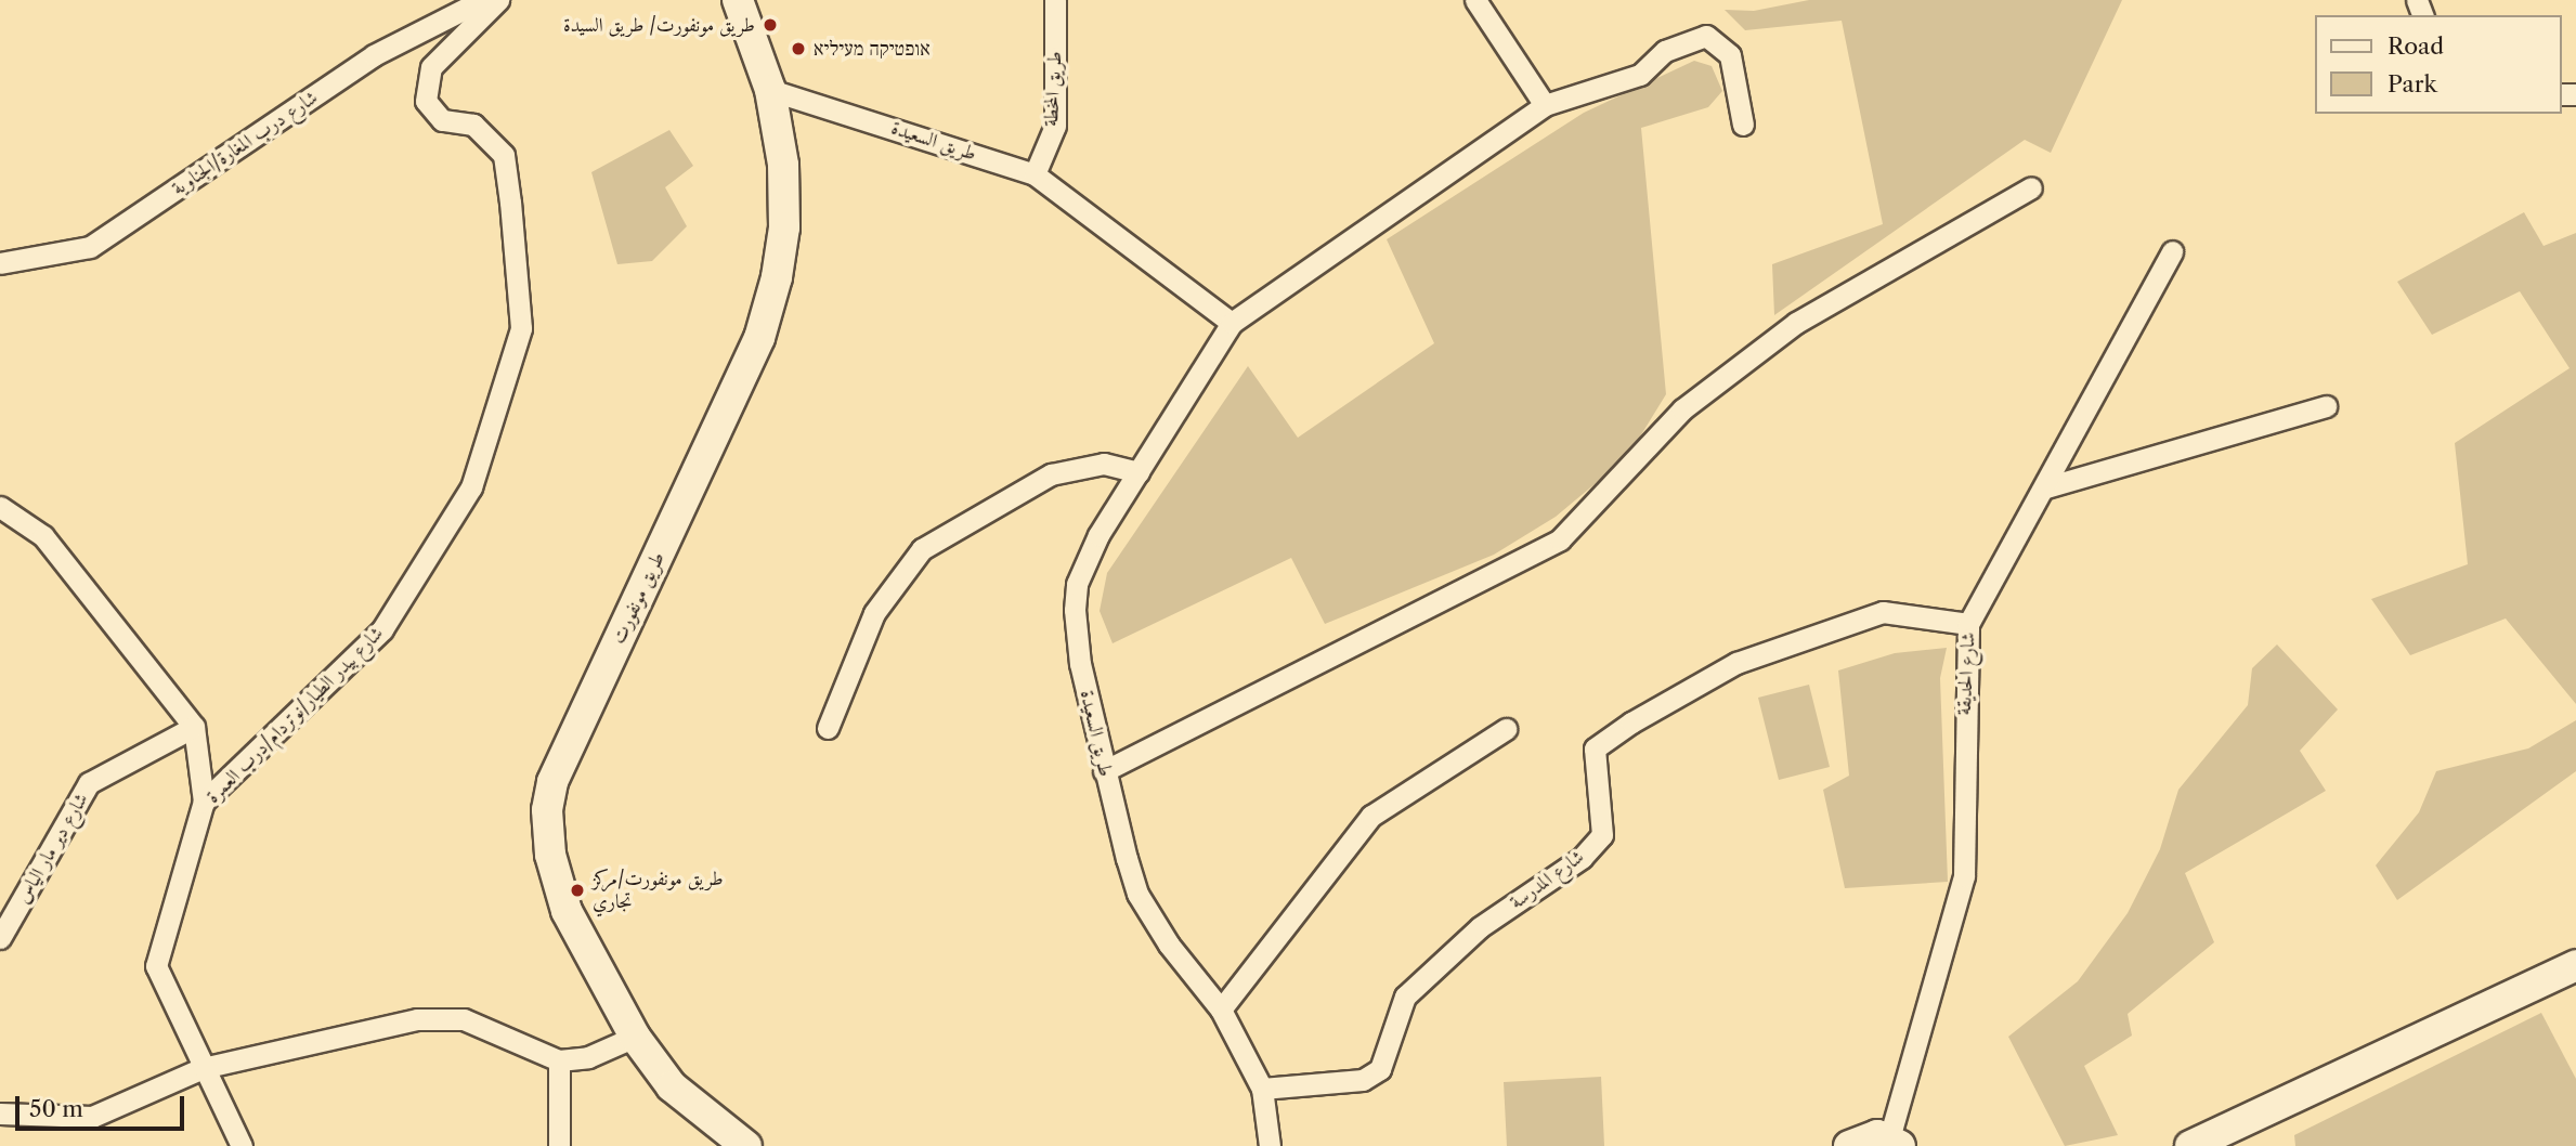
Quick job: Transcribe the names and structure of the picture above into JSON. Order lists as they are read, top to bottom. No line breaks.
{"streets":{"main road":["طريق مونفورت"],"street":["طريق المخطة","طريق السعيدة","شارع درب المغارة/الجناوية","شارع الحديقة","شارع بيدر الطيار/نوتردام/درب العمرة","شارع دير مار الياس","شارع المدرسة"]},"crossings":[["طريق المخطة","طريق السعيدة"],["طريق السعيدة","طريق مونفورت"],["طريق السعيدة","شارع المدرسة"],["شارع الحديقة","شارع المدرسة"]],"places":["طريق مونفورت/ طريق السيدة","אופטיקה מעיליא","طريق مونفورت/مركز تجاري"],"legend":["Road","Park"],"scale_bar":"50 m"}
